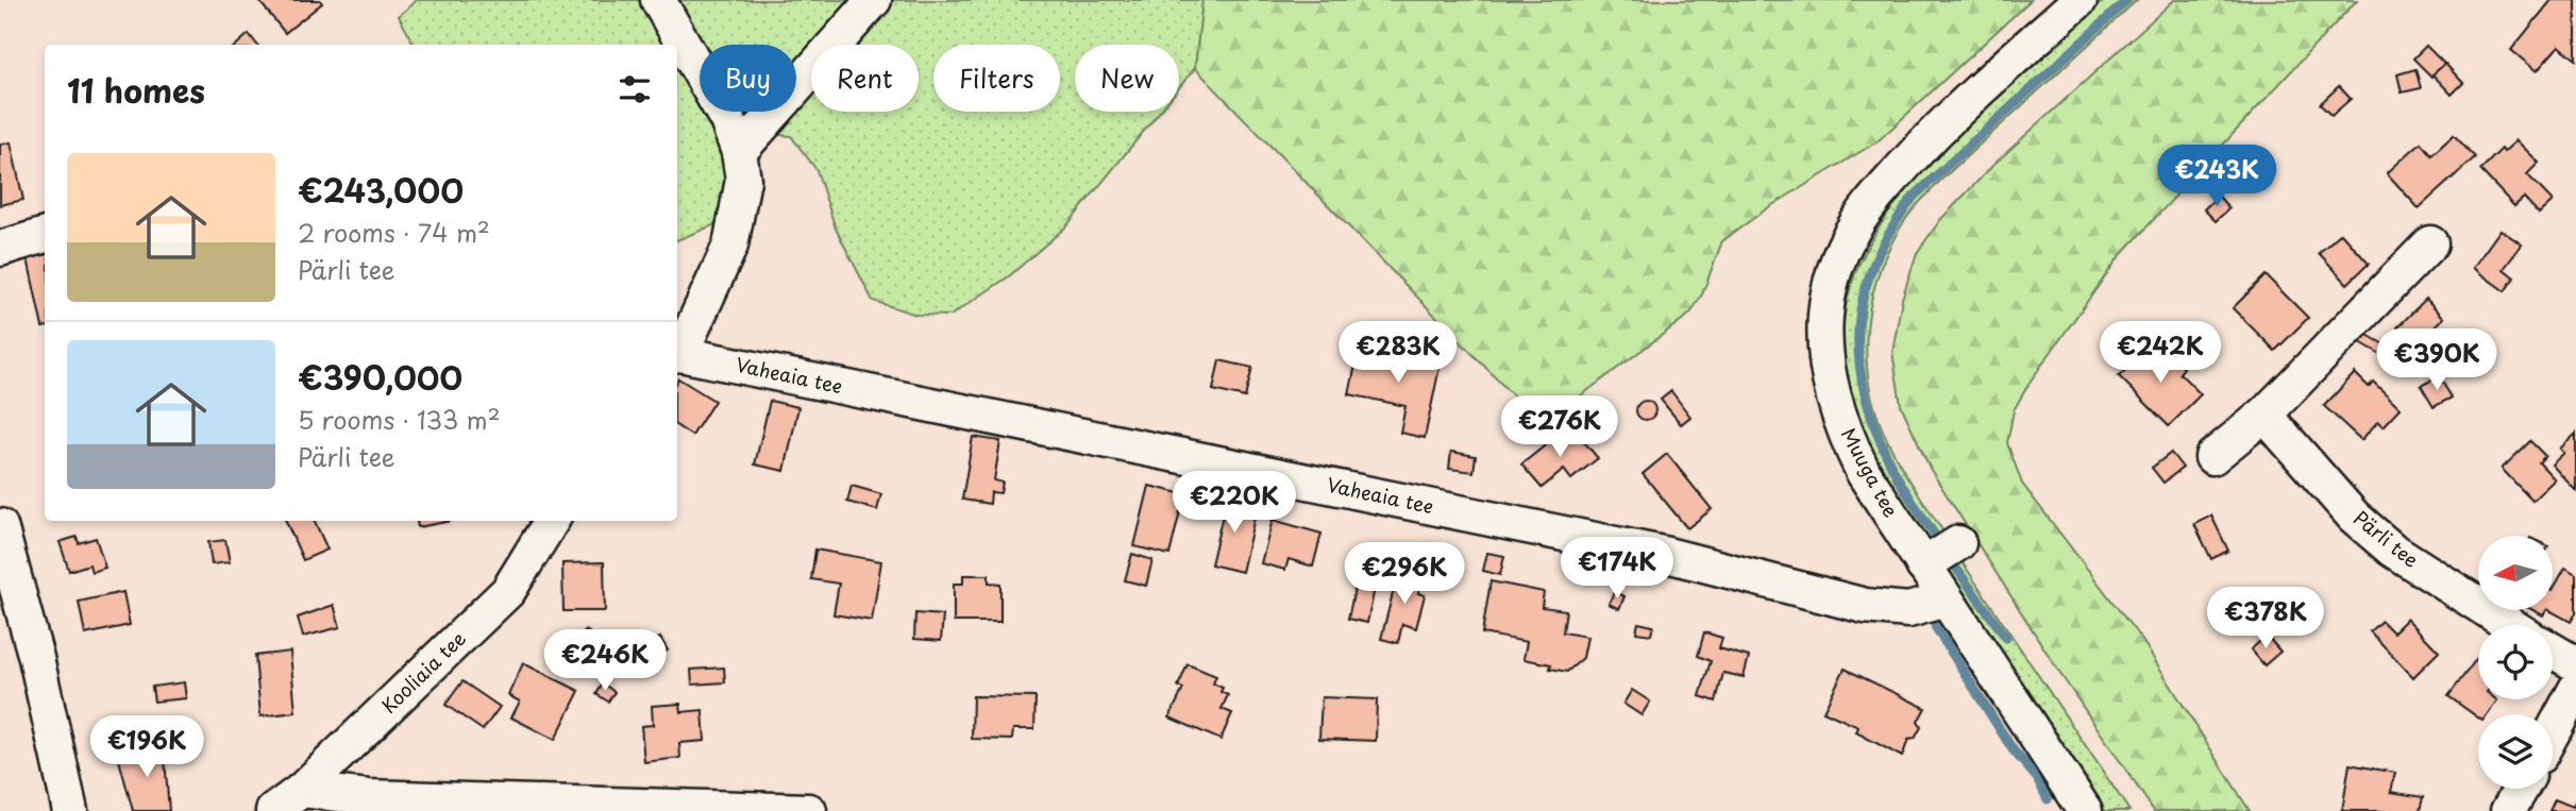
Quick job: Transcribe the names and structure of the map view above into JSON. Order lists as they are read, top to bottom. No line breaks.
{"streets":{"street":["Vaheaia tee","Muuga tee","Pärli tee","Kooliaia tee"]},"crossings":[["Vaheaia tee","Muuga tee"]],"north":"left","page":{"chip":["Buy","Rent","Filters","New"],"heading":"11 homes","list":[{"name":"€243,000","note":"2 rooms · 74 m² · Pärli tee"},{"name":"€390,000","note":"5 rooms · 133 m² · Pärli tee"}],"price":["€243K","€283K","€242K","€390K","€276K","€220K","€174K","€296K","€378K","€246K","€196K"]}}
